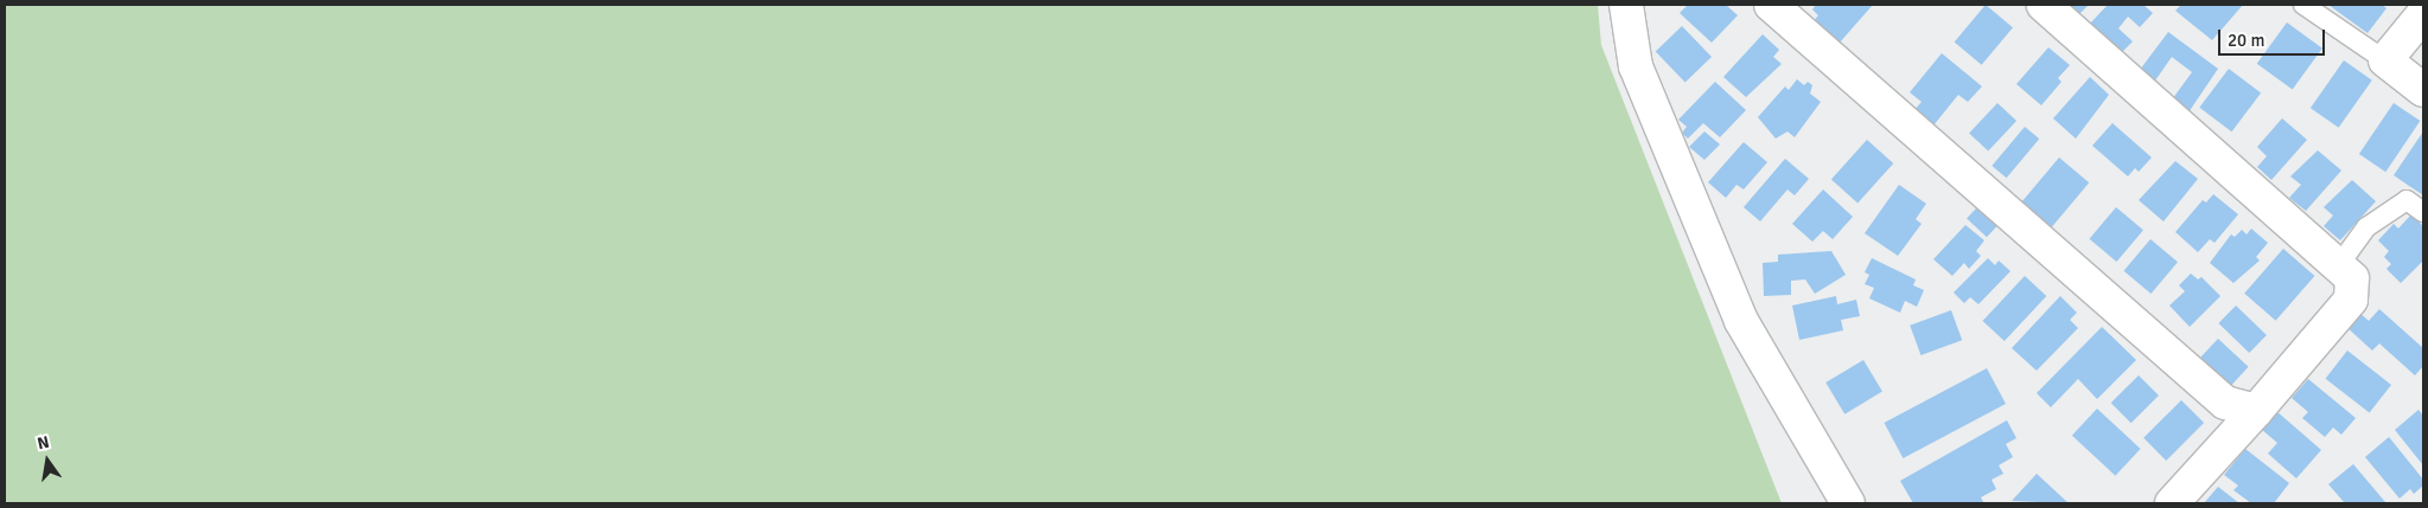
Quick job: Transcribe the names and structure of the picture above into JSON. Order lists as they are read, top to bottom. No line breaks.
{"scale_bar":"20 m","north":"top"}
